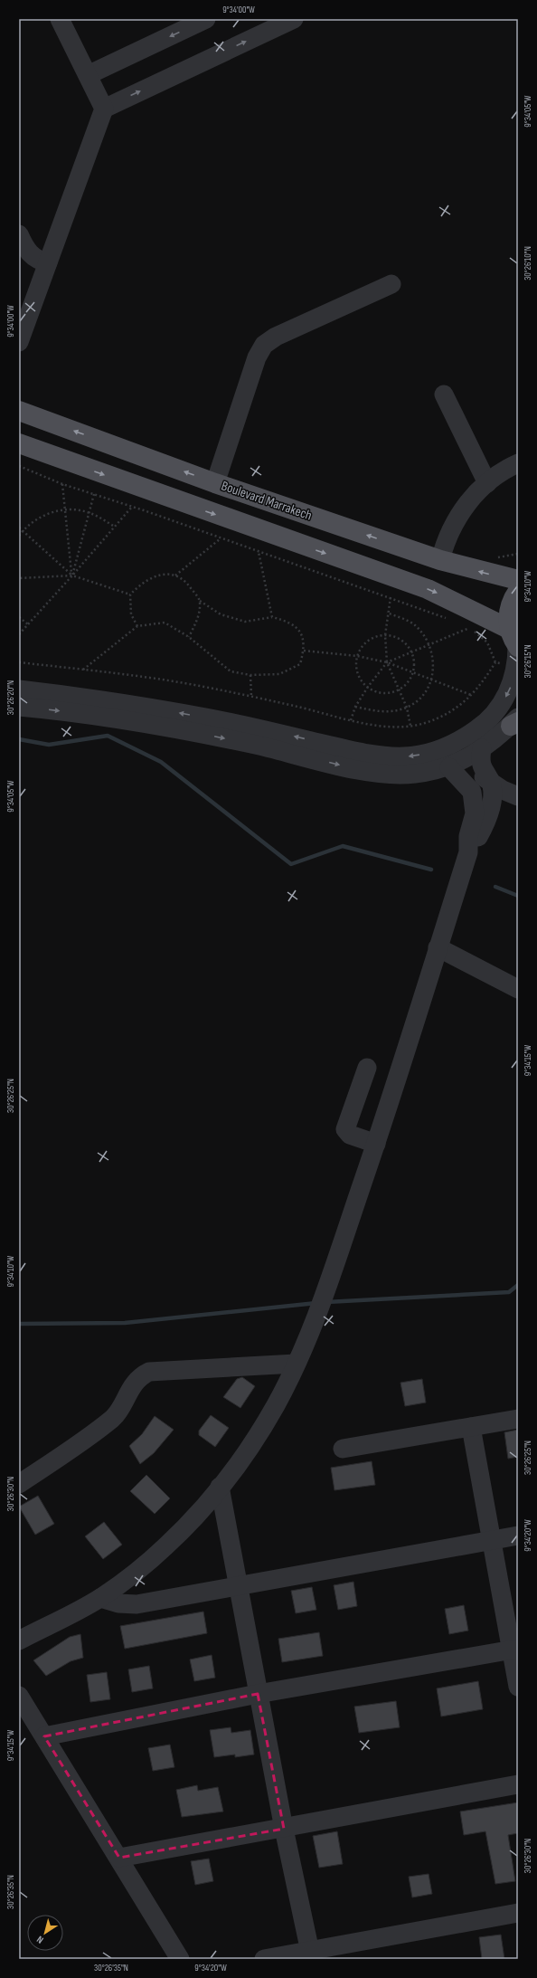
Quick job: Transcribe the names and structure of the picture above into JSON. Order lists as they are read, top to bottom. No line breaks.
{"streets":{"main road":["Boulevard Marrakech"]},"north":"bottom left","coordinates":["9°34'00\"W","9°34'05\"W","30°26'10\"N","9°34'10\"W","30°26'15\"N","30°26'20\"N","9°34'15\"W","30°26'25\"N","30°26'30\"N","9°34'20\"W","30°26'35\"N"]}
